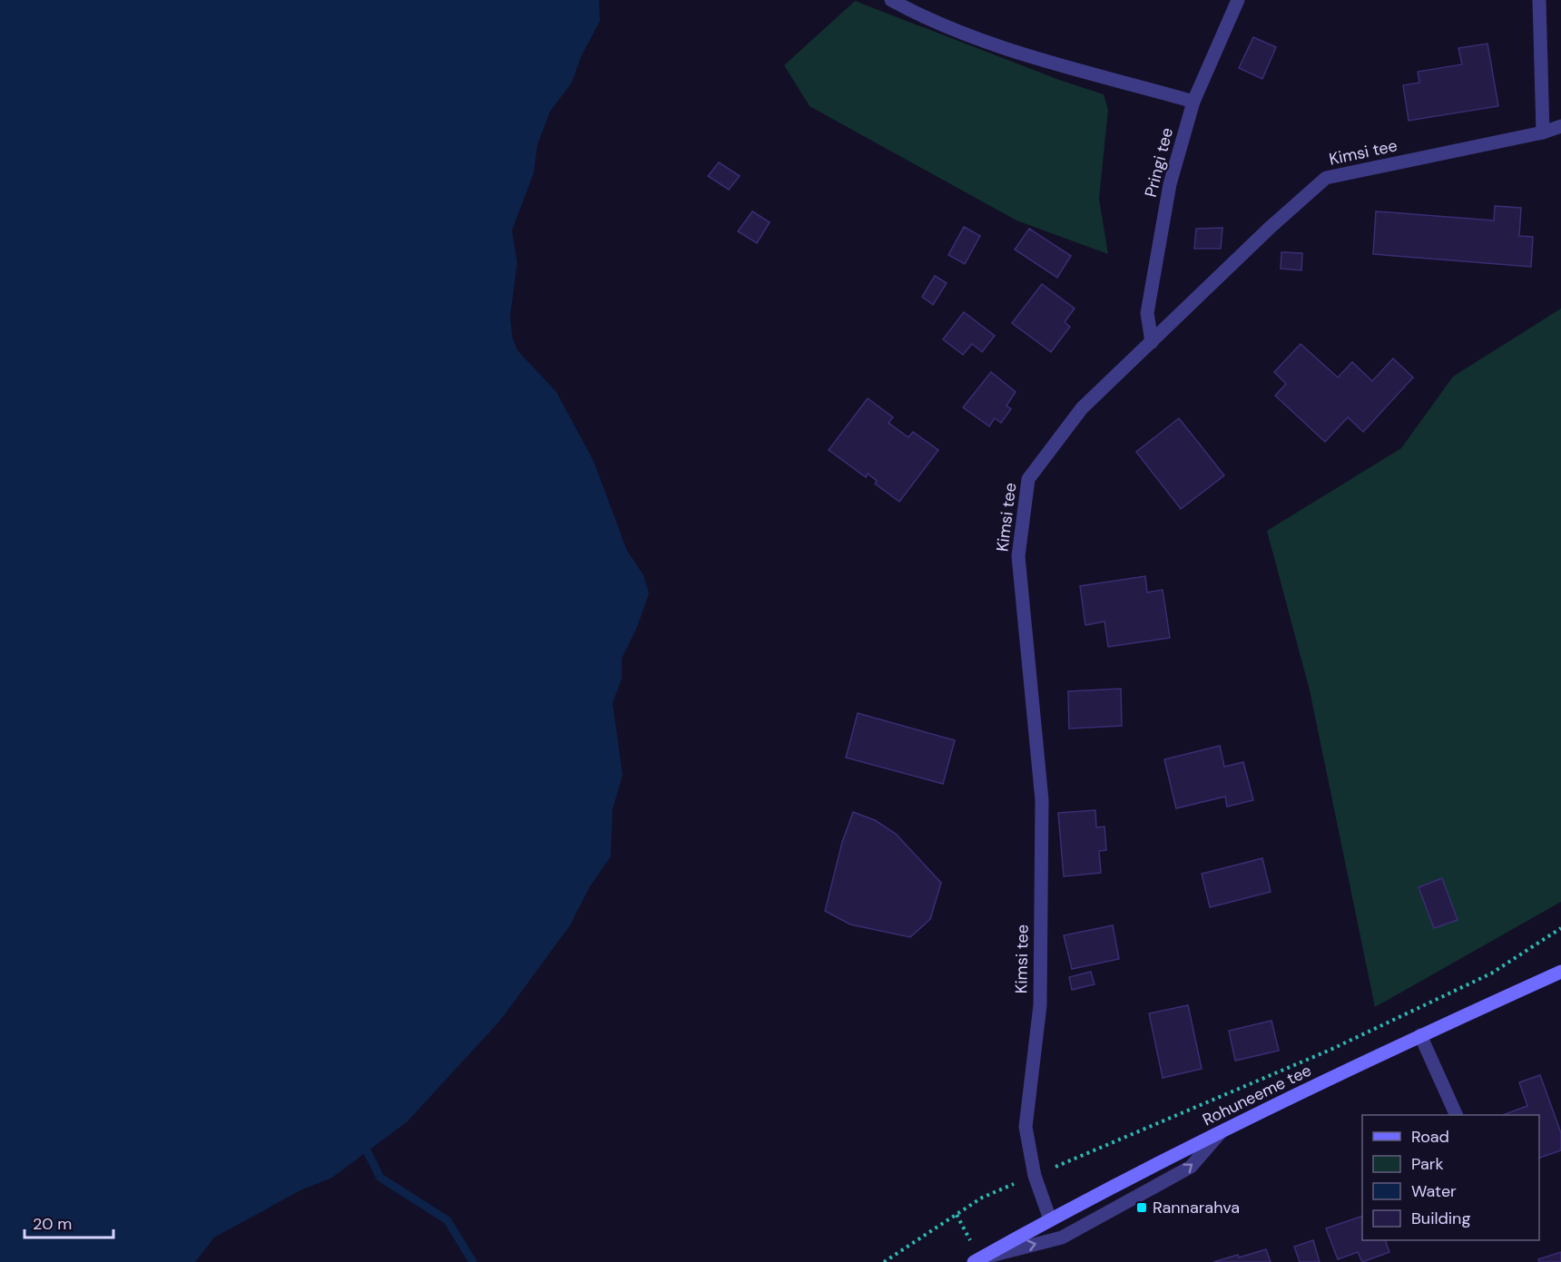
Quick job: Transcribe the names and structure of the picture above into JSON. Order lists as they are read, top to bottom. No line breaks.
{"streets":{"street":["Kimsi tee","Pringi tee","Rohuneeme tee"]},"crossings":[["Kimsi tee","Pringi tee"],["Kimsi tee","Rohuneeme tee"]],"places":{"transit":["Rannarahva"]},"legend":["Road","Park","Water","Building"],"scale_bar":"20 m"}
